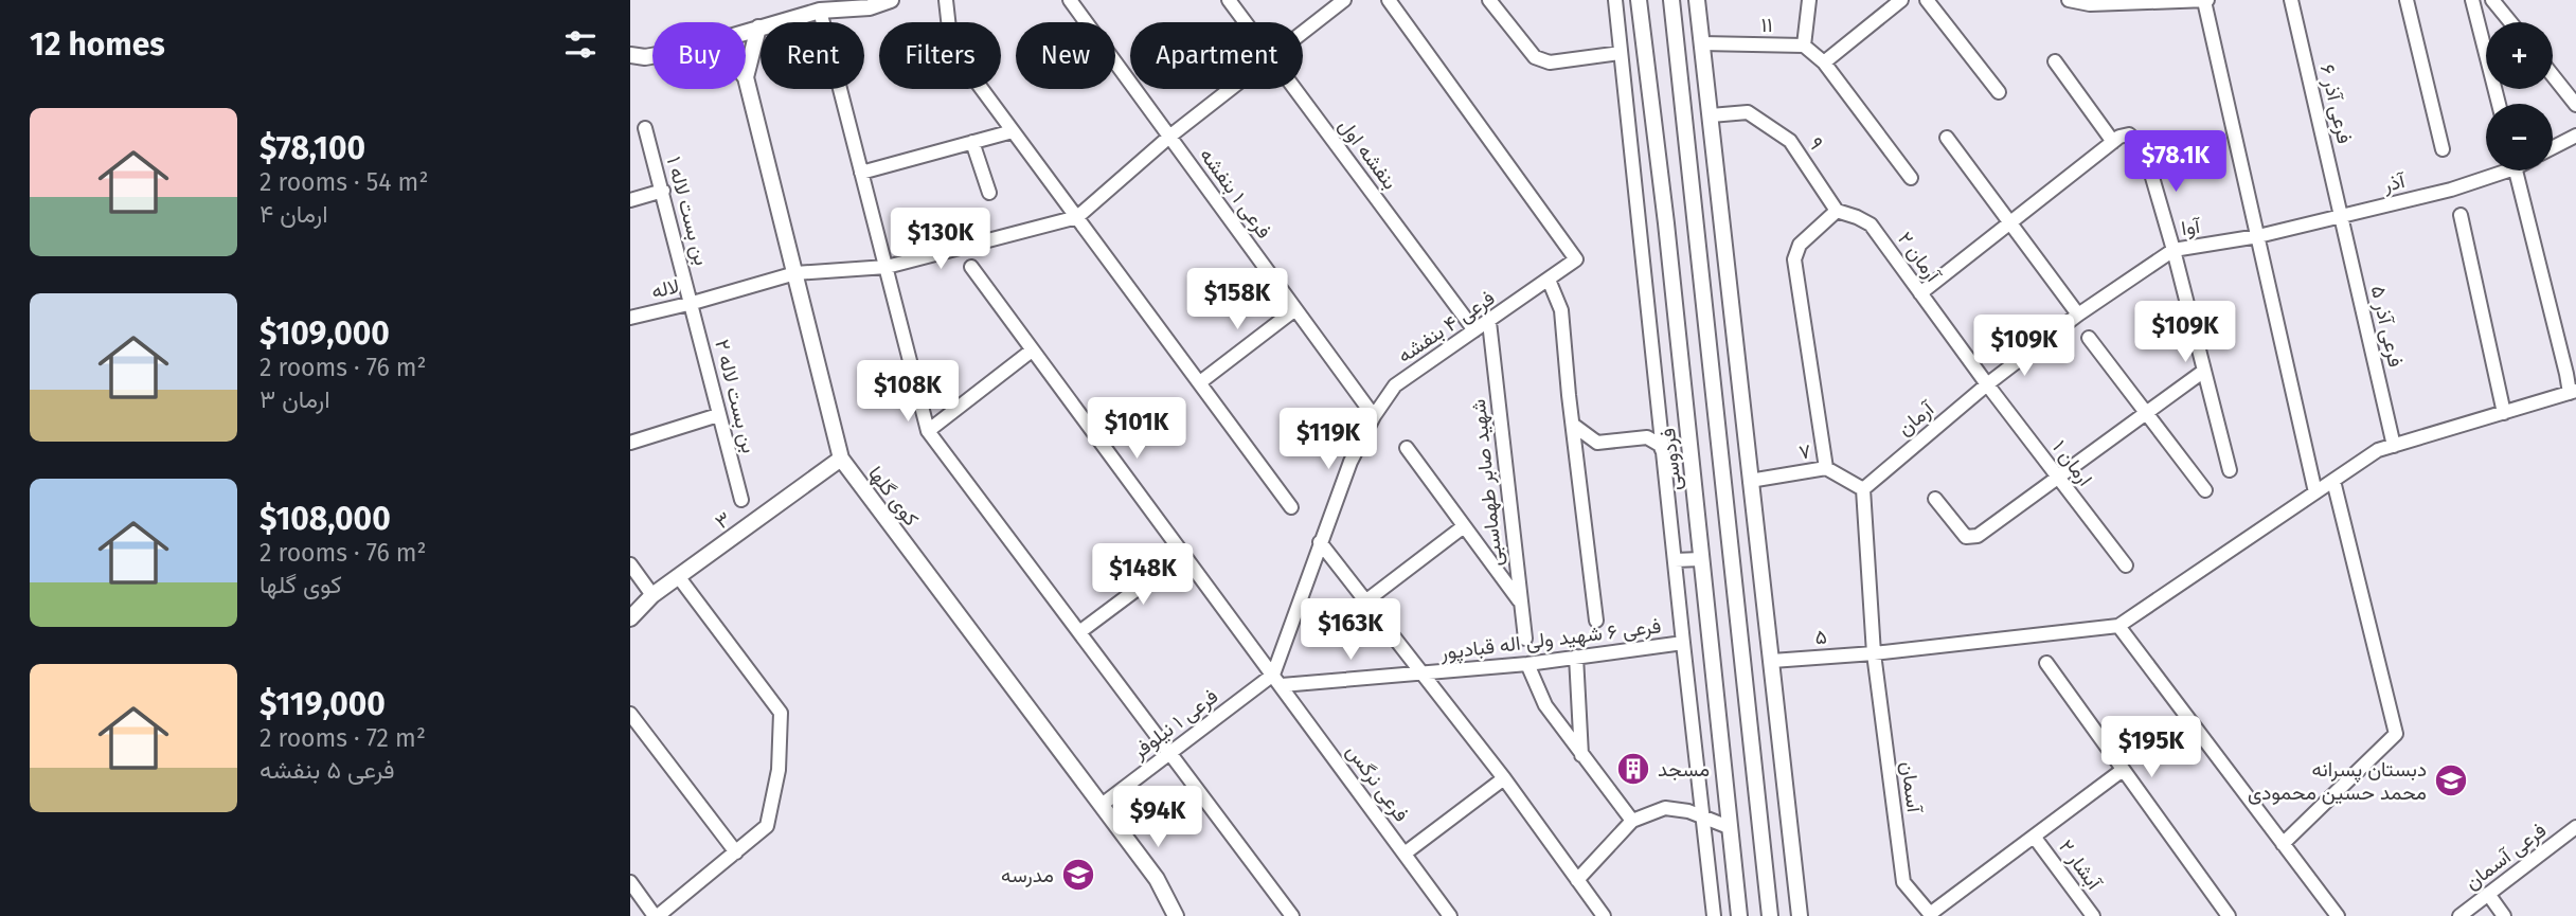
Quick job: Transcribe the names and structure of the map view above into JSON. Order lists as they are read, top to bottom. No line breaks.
{"streets":{"street":["۱۱","فرعی آذر ۶","۹","بنفشه اول","آذر","فرعی ۱ بنفشه","بن بست لاله ۱","آوا","آرمان ۲","لاله","فرعی ۴ بنفشه","فرعی آذر ۵","بن بست لاله ۲","آرمان","۷","فردوسی","ارمان ۱","شهید صابر طهماسبی","کوی گلها","۳","۵","فرعی ۶ شهید ولی اله قبادپور","فرعی ۱ نیلوفر","فرعی نرگس","آسمان","فرعی آسمان","آبشار ۲"]},"crossings":[["فرعی آذر ۶","آذر"],["فرعی آذر ۶","فرعی آذر ۵"],["۹","آرمان ۲"],["بنفشه اول","فرعی ۴ بنفشه"],["آذر","آوا"],["آذر","فرعی آذر ۵"],["فرعی ۱ بنفشه","فرعی ۴ بنفشه"],["بن بست لاله ۱","لاله"],["بن بست لاله ۱","بن بست لاله ۲"],["آوا","آرمان"],["آرمان ۲","آرمان"],["آرمان ۲","ارمان ۱"],["لاله","بن بست لاله ۲"],["لاله","کوی گلها"],["فرعی ۴ بنفشه","شهید صابر طهماسبی"],["فرعی ۴ بنفشه","فرعی ۶ شهید ولی اله قبادپور"],["فرعی ۴ بنفشه","فرعی ۱ نیلوفر"],["فرعی ۴ بنفشه","فرعی نرگس"],["آرمان","۷"],["آرمان","ارمان ۱"],["آرمان","آسمان"],["۷","آسمان"],["کوی گلها","۳"],["کوی گلها","فرعی ۱ نیلوفر"],["۵","آسمان"],["فرعی ۶ شهید ولی اله قبادپور","فرعی ۱ نیلوفر"],["فرعی ۶ شهید ولی اله قبادپور","فرعی نرگس"],["فرعی ۱ نیلوفر","فرعی نرگس"]],"places":{"building":["مسجد"],"school or university":["دبستان پسرانه محمد حسین محمودی","مدرسه"]},"page":{"heading":"12 homes","map_buttons":["+","−"],"chip":["Buy","Rent","Filters","New","Apartment"],"list":[{"name":"$78,100","note":"2 rooms · 54 m² · ارمان ۴"},{"name":"$109,000","note":"2 rooms · 76 m² · ارمان ۳"},{"name":"$108,000","note":"2 rooms · 76 m² · کوی گلها"},{"name":"$119,000","note":"2 rooms · 72 m² · فرعی ۵ بنفشه"}],"price":["$78.1K","$130K","$158K","$109K","$109K","$108K","$101K","$119K","$148K","$163K","$195K","$94K"]}}
